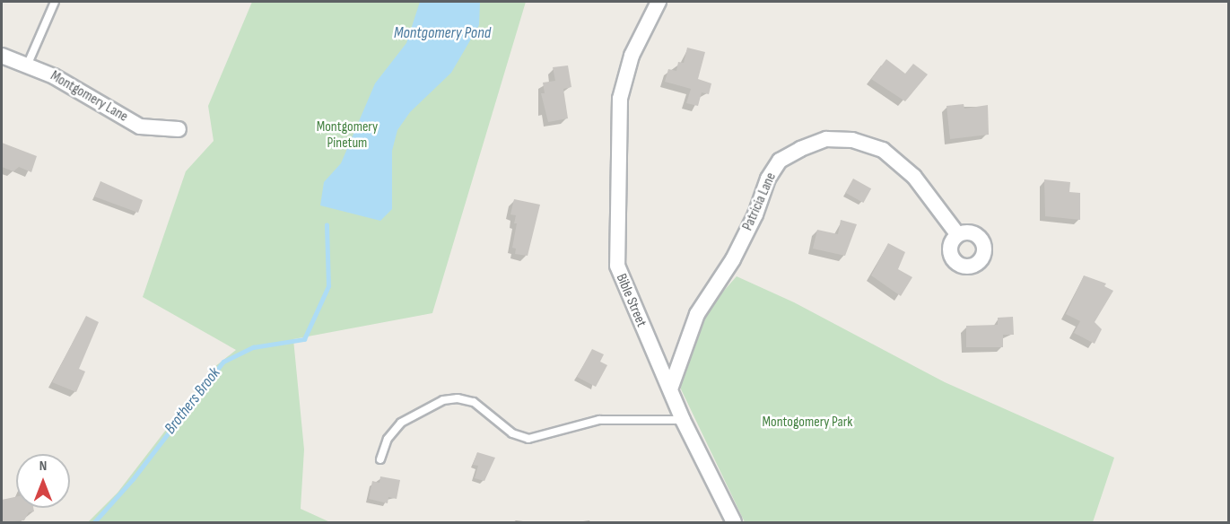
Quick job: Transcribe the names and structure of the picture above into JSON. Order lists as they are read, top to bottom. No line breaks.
{"streets":{"street":["Montgomery Lane","Patricia Lane","Bible Street"]},"crossings":[["Patricia Lane","Bible Street"]],"water":["Montgomery Pond","Brothers Brook"],"parks":["Montgomery Pinetum","Montogomery Park"],"north":"top"}
